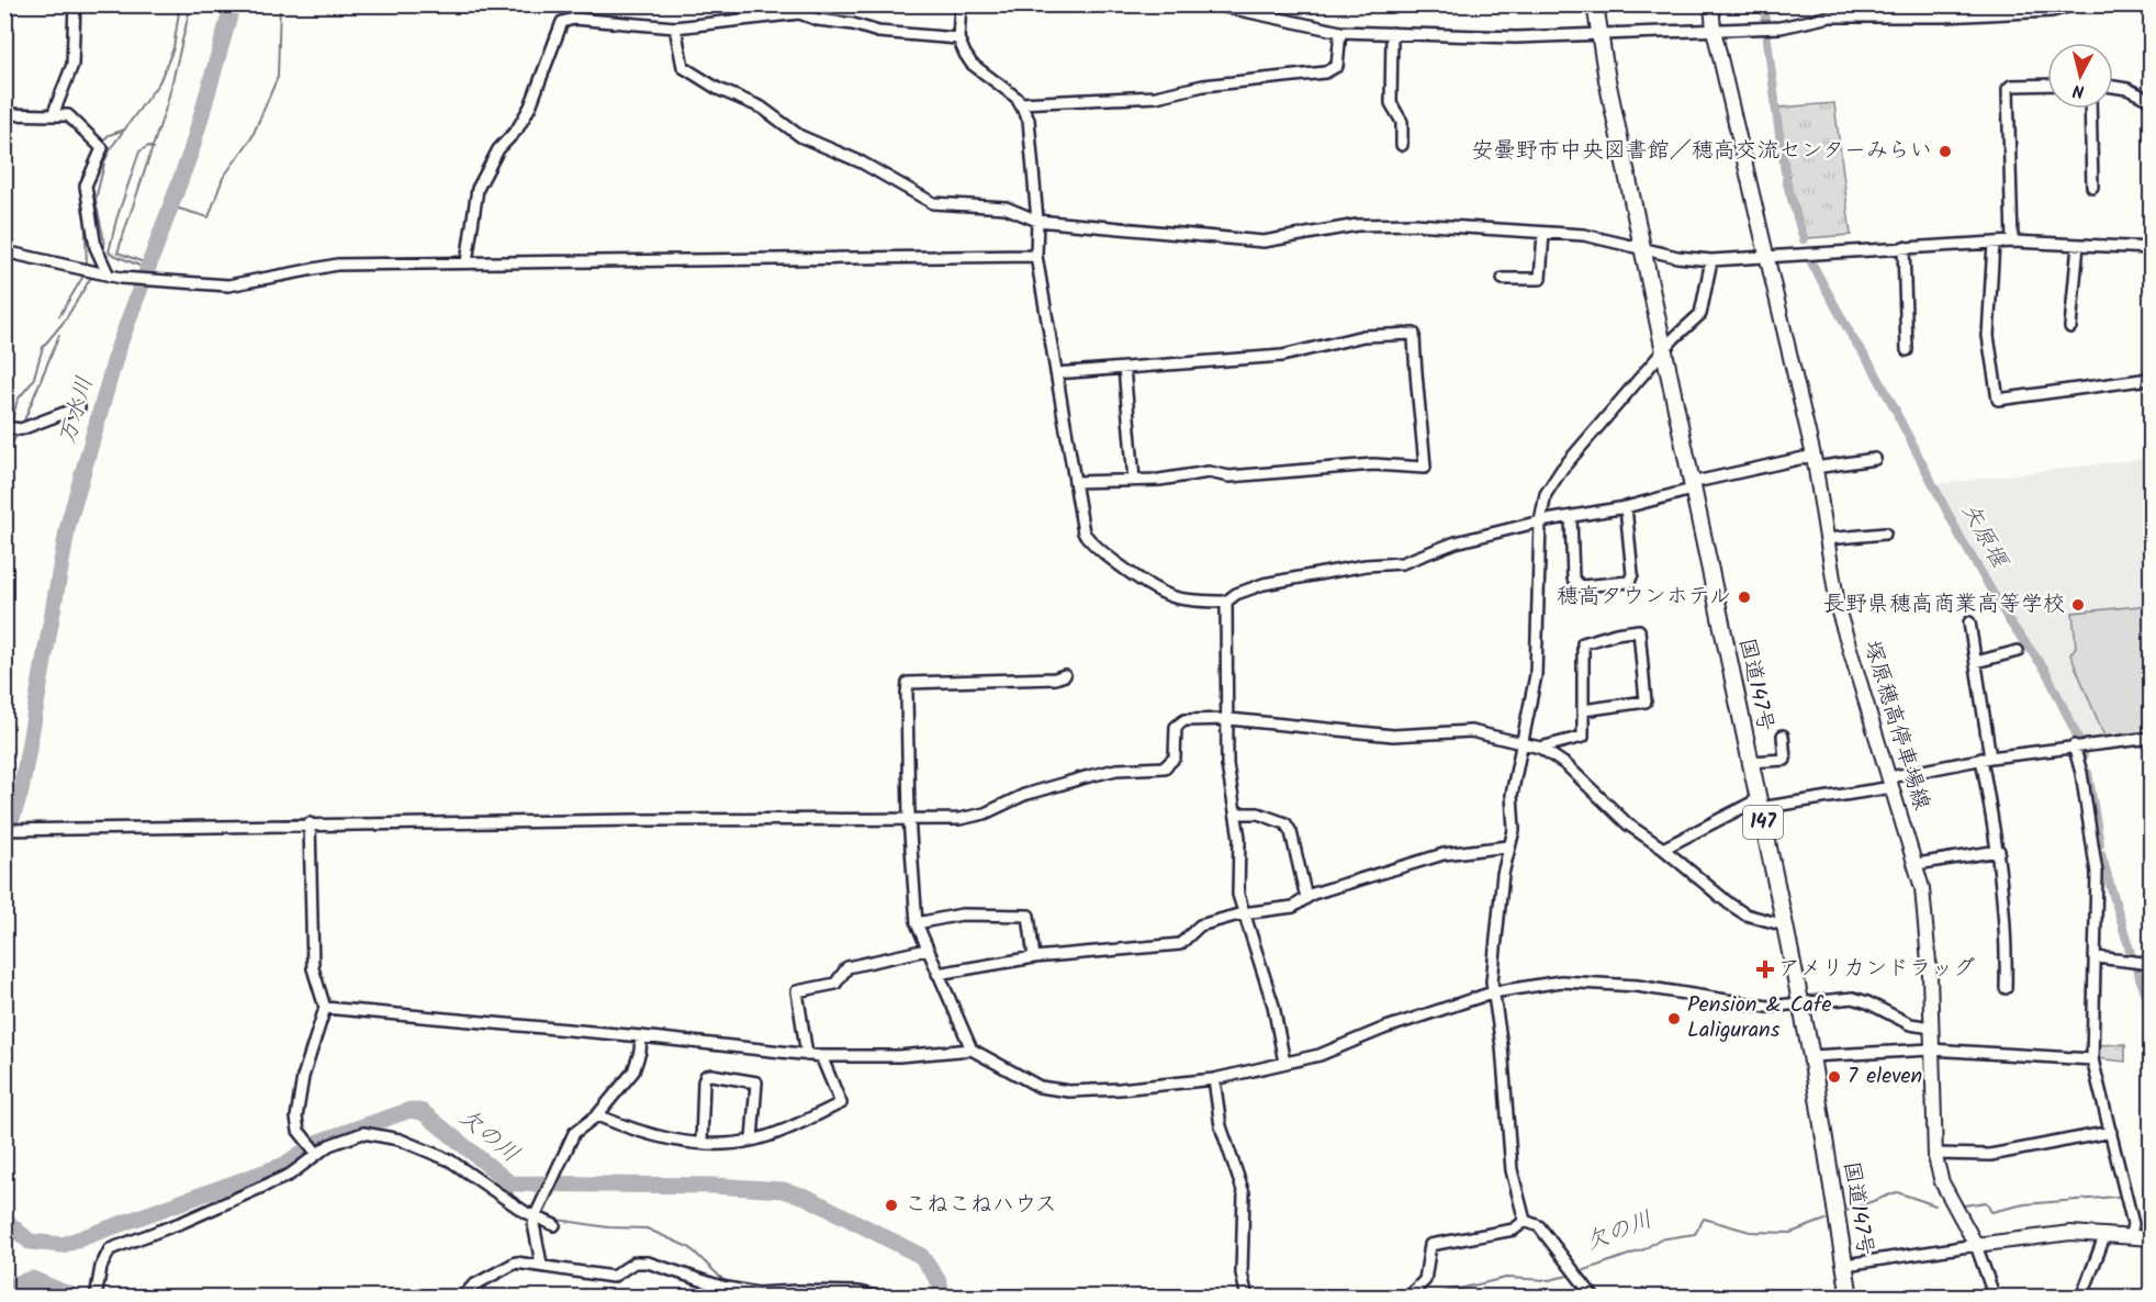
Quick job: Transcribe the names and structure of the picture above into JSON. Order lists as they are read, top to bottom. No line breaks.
{"streets":{"highway":["国道147号","147"],"main road":["塚原穂高停車場線"]},"water":["万水川","矢原堰","欠の川"],"places":{"other":["安曇野市中央図書館／穂高交流センターみらい","穂高タウンホテル","長野県穂高商業高等学校","Pension & Cafe Laligurans","7 eleven","こねこねハウス"],"health":["アメリカンドラッグ"]},"north":"bottom"}
